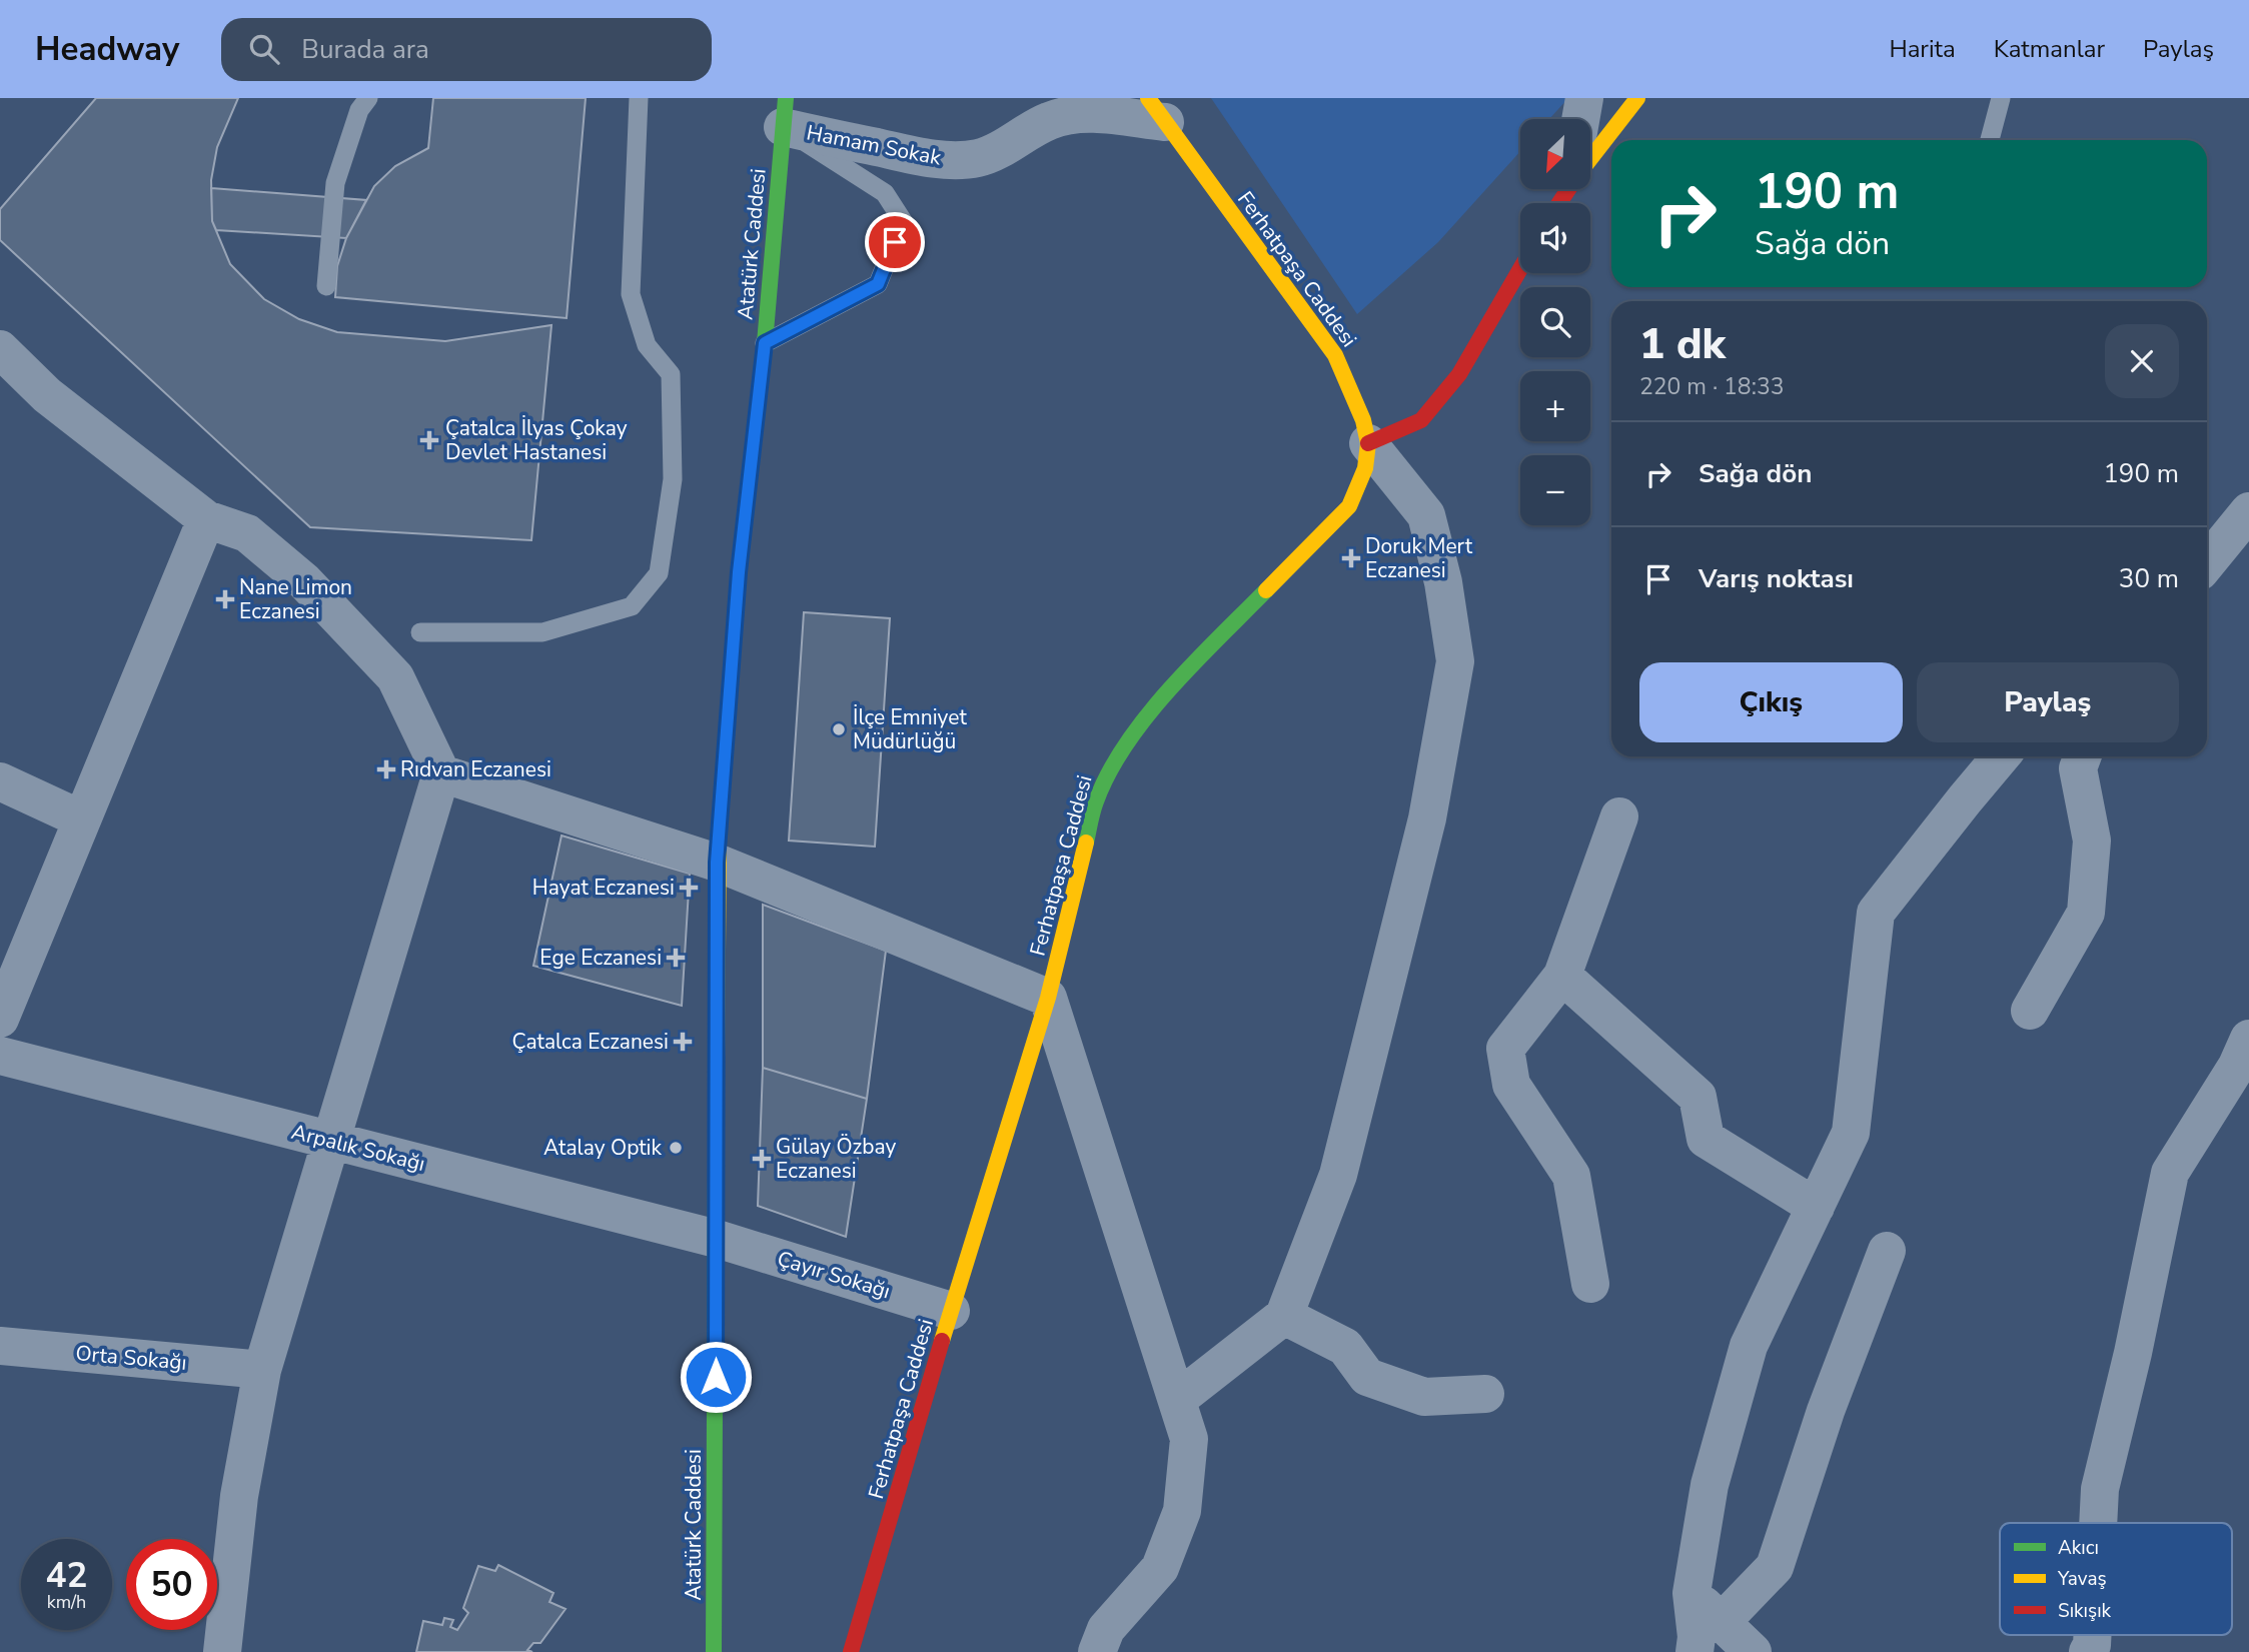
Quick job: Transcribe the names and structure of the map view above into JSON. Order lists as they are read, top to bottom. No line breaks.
{"streets":{"main road":["Atatürk Caddesi","Ferhatpaşa Caddesi"],"street":["Hamam Sokak","Arpalık Sokağı","Çayır Sokağı","Orta Sokağı"]},"crossings":[["Hamam Sokak","Atatürk Caddesi"],["Hamam Sokak","Ferhatpaşa Caddesi"],["Atatürk Caddesi","Arpalık Sokağı"],["Atatürk Caddesi","Çayır Sokağı"],["Ferhatpaşa Caddesi","Çayır Sokağı"],["Arpalık Sokağı","Çayır Sokağı"]],"places":{"health":["Çatalca İlyas Çokay Devlet Hastanesi","Doruk Mert Eczanesi","Nane Limon Eczanesi","Rıdvan Eczanesi","Hayat Eczanesi","Ege Eczanesi","Çatalca Eczanesi","Gülay Özbay Eczanesi"],"other":["İlçe Emniyet Müdürlüğü","Atalay Optik"]},"legend":["Akıcı","Yavaş","Sıkışık"],"north":"bottom left","page":{"header":"Headway","search":"Burada ara","nav":["Harita","Katmanlar","Paylaş"],"map_buttons":["+","−"],"turn":["190 m","Sağa dön"],"heading":["1 dk","220 m · 18:33"],"list":[{"name":"Sağa dön","value":"190 m"},{"name":"Varış noktası","value":"30 m"}],"buttons":["Çıkış","Paylaş"],"speed":"42 km/h","limit":"50"}}
